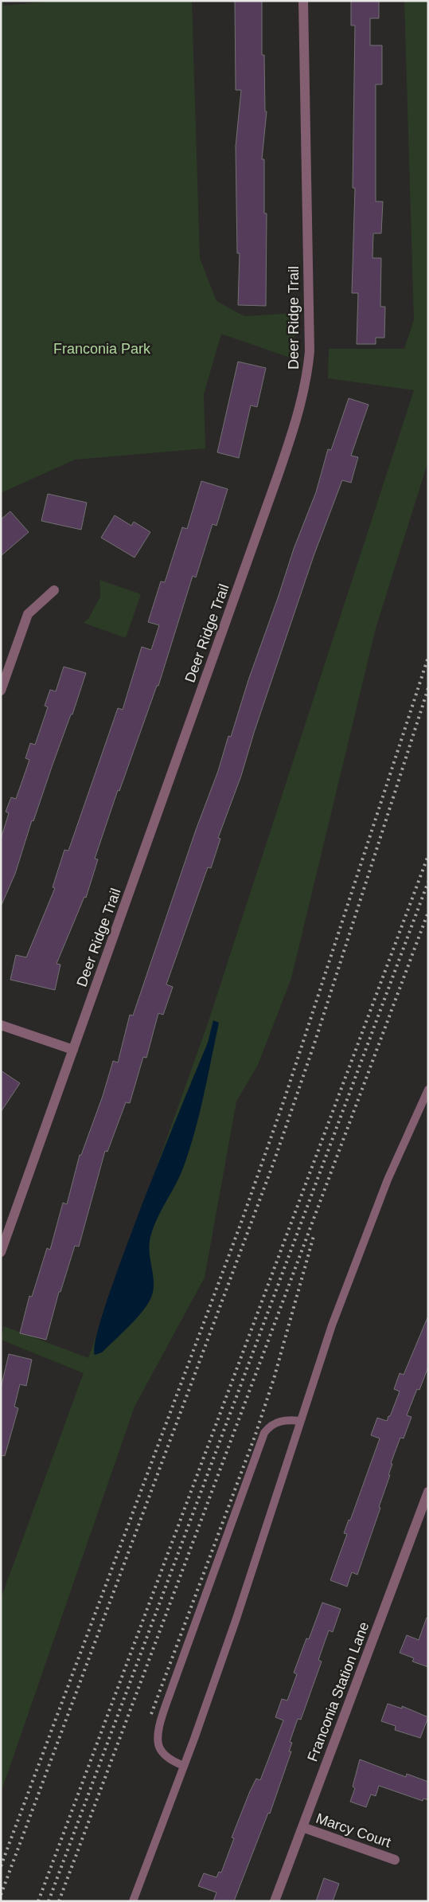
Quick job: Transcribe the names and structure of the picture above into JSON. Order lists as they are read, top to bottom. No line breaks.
{"streets":{"street":["Deer Ridge Trail","Franconia Station Lane","Marcy Court"]},"crossings":[["Franconia Station Lane","Marcy Court"]],"parks":["Franconia Park"]}
